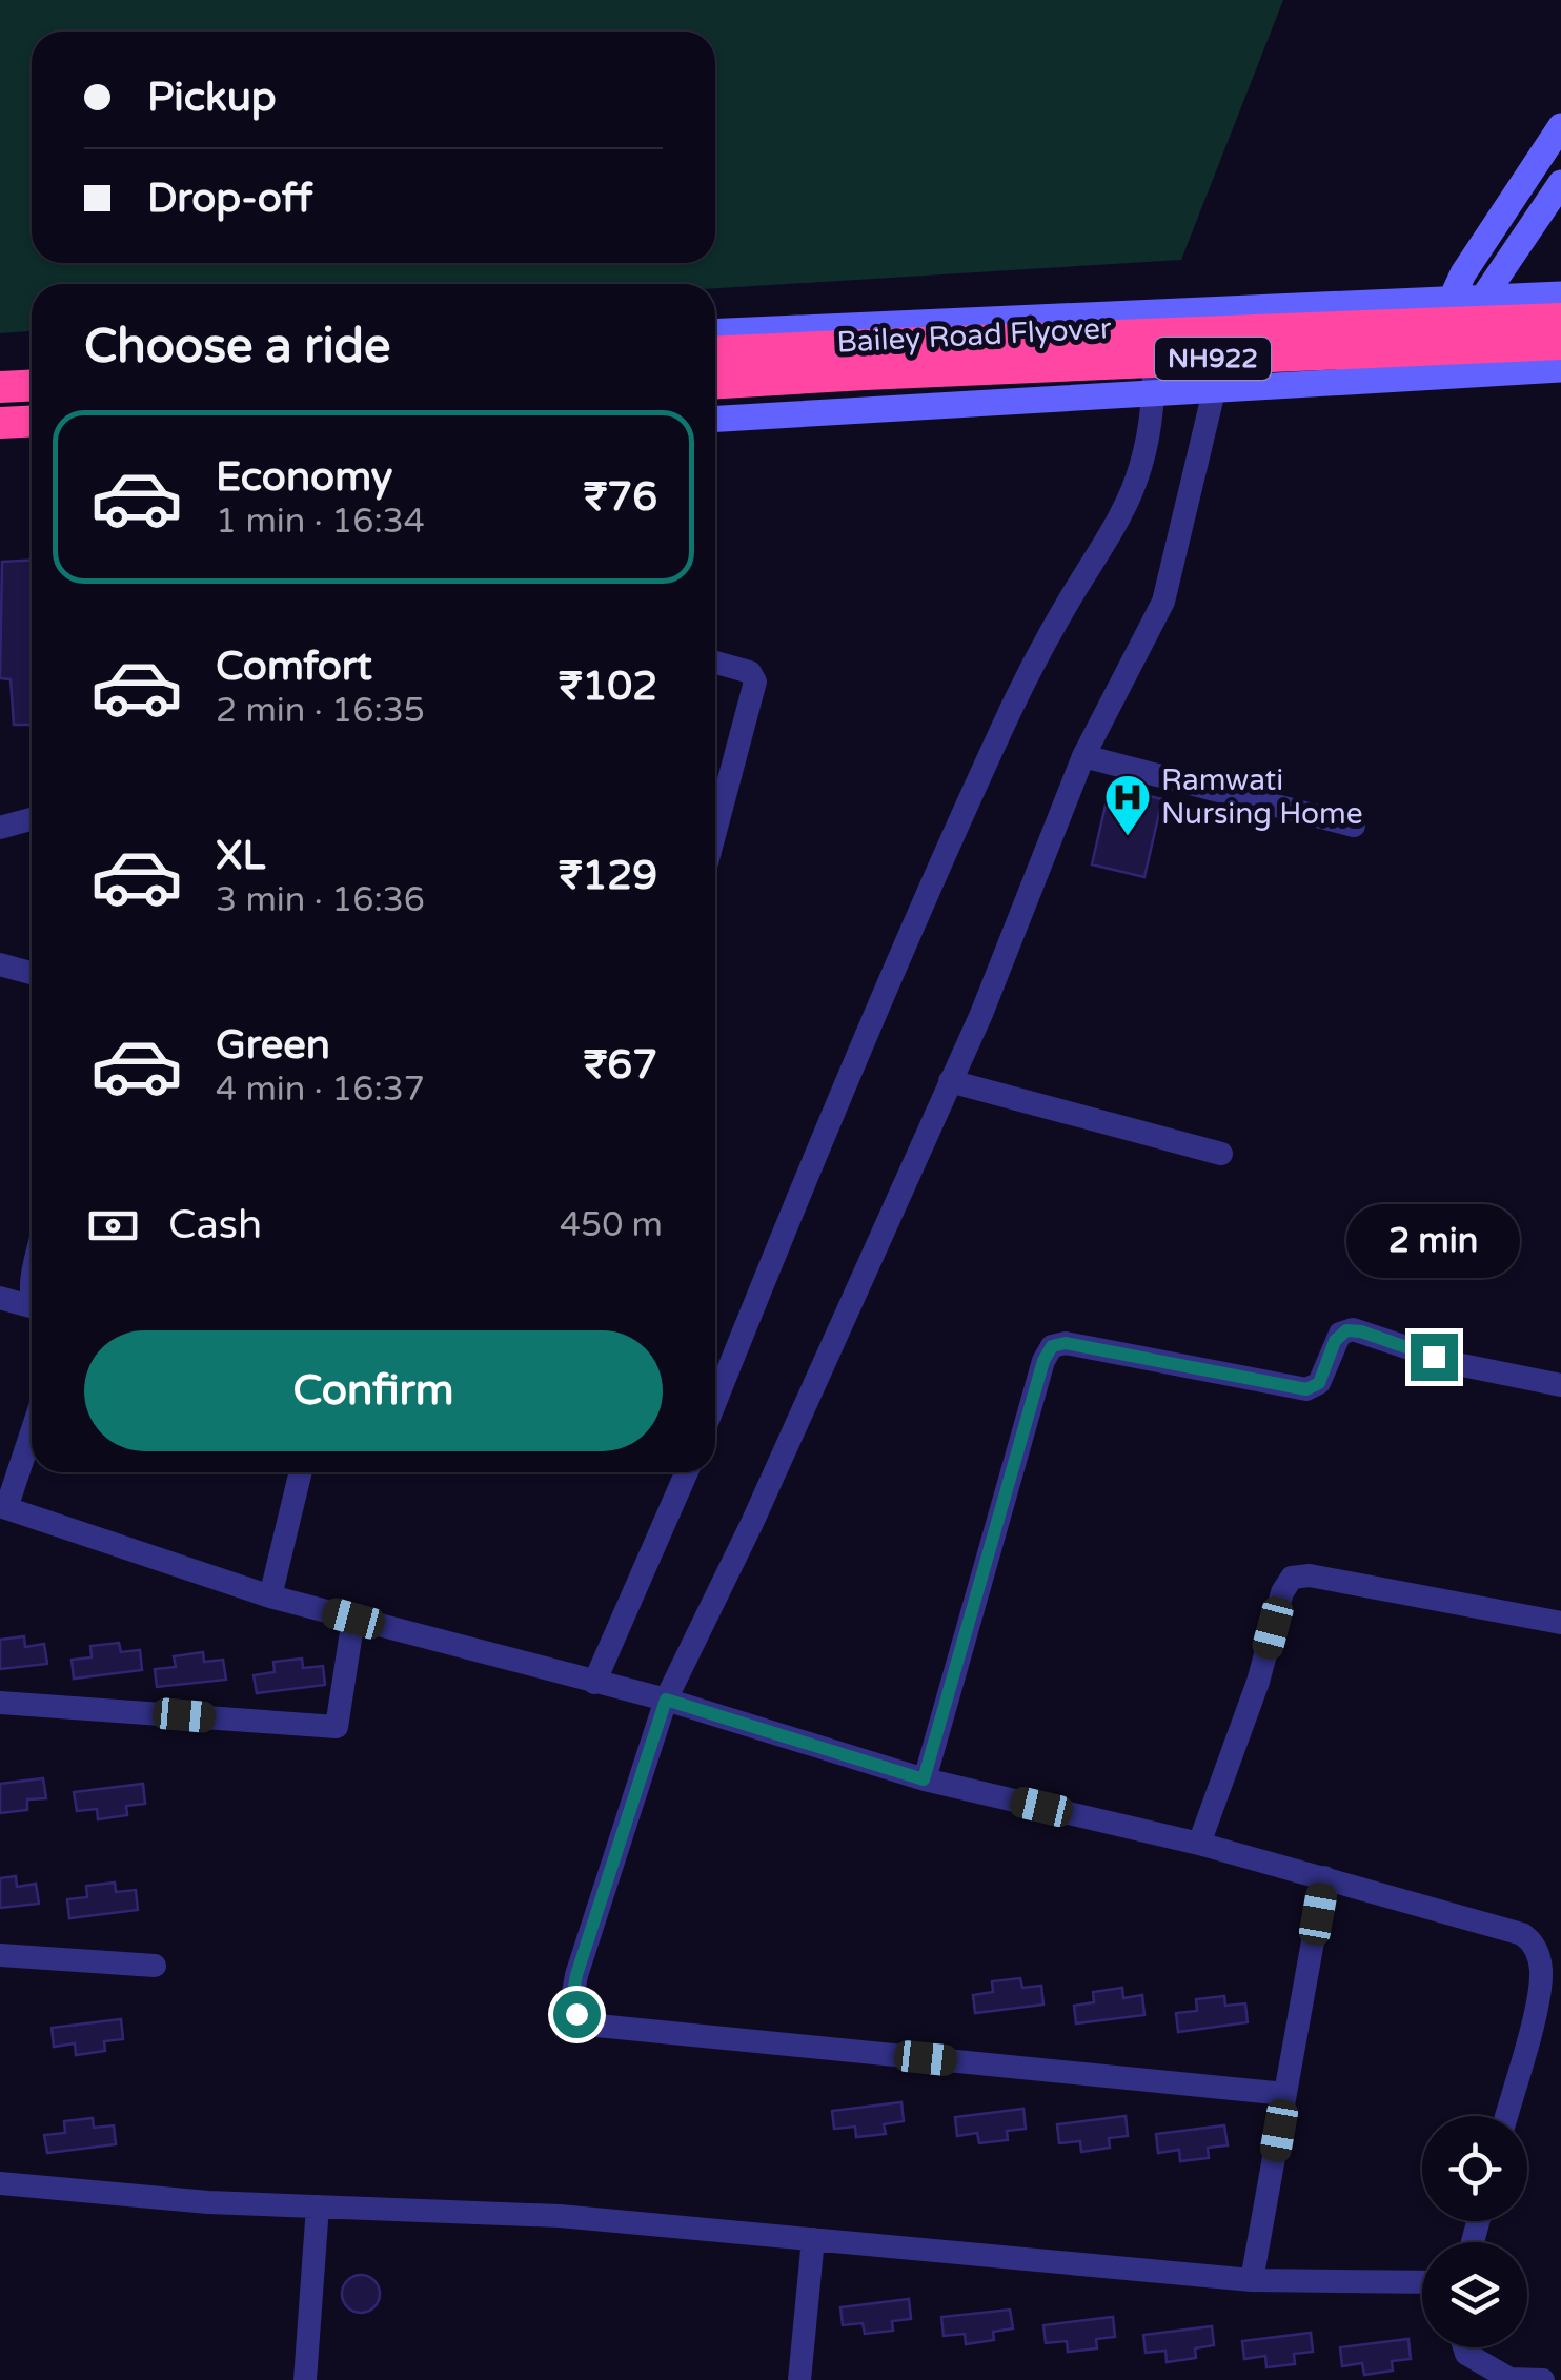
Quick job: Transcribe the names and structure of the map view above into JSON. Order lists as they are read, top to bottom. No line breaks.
{"streets":{"highway":["Bailey Road Flyover","NH922"]},"places":{"hospital":["Ramwati Nursing Home"]},"page":{"banner":["Pickup","Drop-off"],"heading":"Choose a ride","list":[{"name":"Economy","note":"1 min · 16:34","value":"₹76"},{"name":"Comfort","note":"2 min · 16:35","value":"₹102"},{"name":"XL","note":"3 min · 16:36","value":"₹129"},{"name":"Green","note":"4 min · 16:37","value":"₹67"}],"pay":["Cash","450 m"],"bubble":"2 min","buttons":"Confirm"}}
